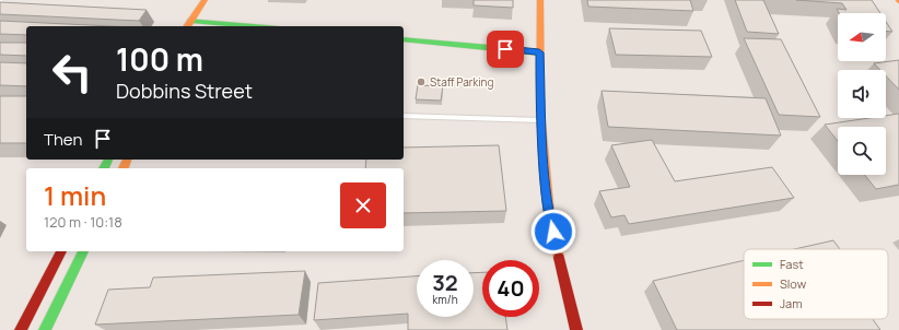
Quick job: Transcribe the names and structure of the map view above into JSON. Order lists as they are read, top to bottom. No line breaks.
{"places":["Staff Parking"],"legend":["Fast","Slow","Jam"],"north":"left","page":{"turn":["100 m","Dobbins Street"],"then":"Then","heading":["1 min","120 m · 10:18"],"speed":"32 km/h","limit":"40"}}
